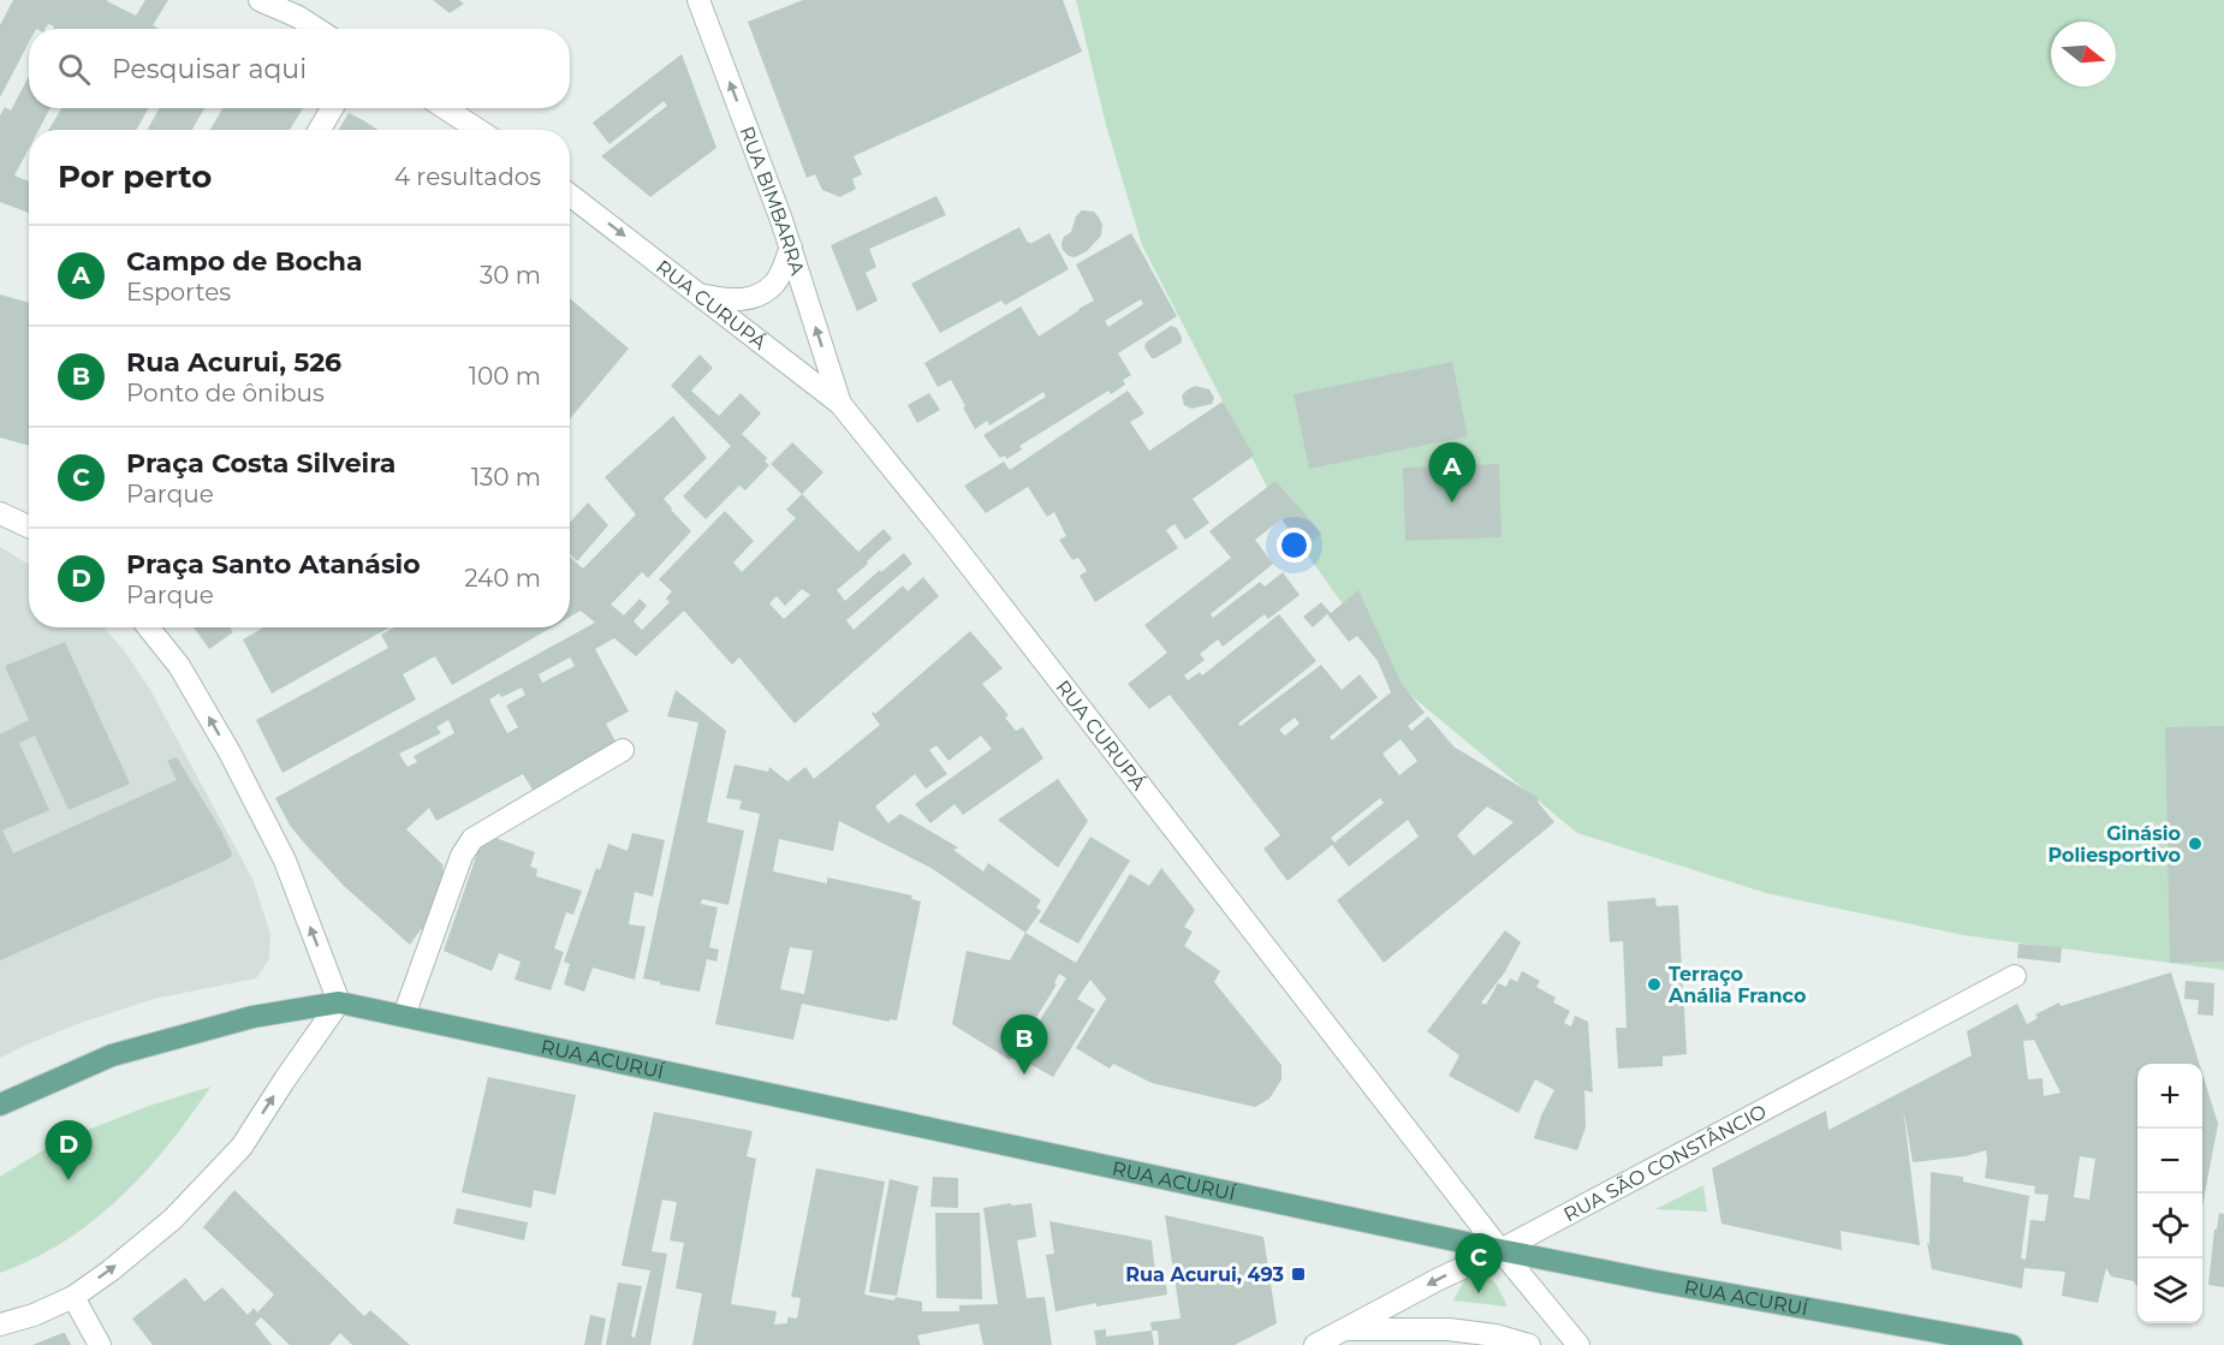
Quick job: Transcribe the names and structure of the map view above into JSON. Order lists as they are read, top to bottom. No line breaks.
{"streets":{"main road":["RUA ACURUÍ"],"street":["RUA BIMBARRA","RUA CURUPÁ","RUA SÃO CONSTÂNCIO"]},"crossings":[["RUA BIMBARRA","RUA CURUPÁ"],["RUA CURUPÁ","RUA ACURUÍ"],["RUA CURUPÁ","RUA SÃO CONSTÂNCIO"],["RUA ACURUÍ","RUA SÃO CONSTÂNCIO"]],"one_way":["RUA BIMBARRA"],"places":{"other":["Ginásio Poliesportivo","Terraço Anália Franco"],"transit":["Rua Acurui, 493"]},"north":"right","page":{"search":"Pesquisar aqui","heading":["Por perto","4 resultados"],"list":[{"mark":"A","name":"Campo de Bocha","note":"Esportes","value":"30 m"},{"mark":"B","name":"Rua Acurui, 526","note":"Ponto de ônibus","value":"100 m"},{"mark":"C","name":"Praça Costa Silveira","note":"Parque","value":"130 m"},{"mark":"D","name":"Praça Santo Atanásio","note":"Parque","value":"240 m"}],"pins":["A","B","D","C"],"map_buttons":["+","−"]}}
